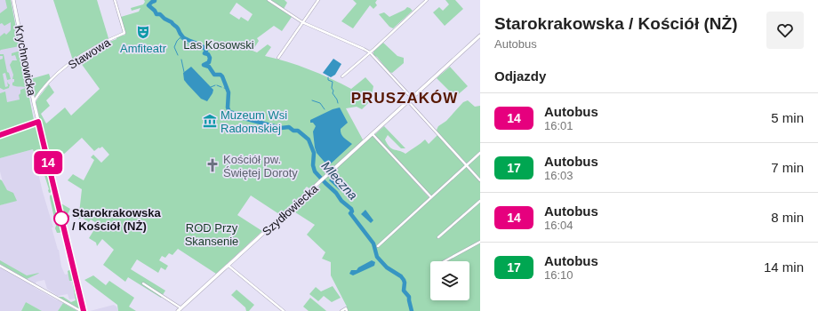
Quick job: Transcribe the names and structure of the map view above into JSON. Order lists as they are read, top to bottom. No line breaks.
{"streets":{"street":["Stawowa","Krychnowicka","Szydłowiecka"]},"crossings":[["Stawowa","Krychnowicka"]],"districts":["PRUSZAKÓW"],"water":["Mleczna"],"parks":["Las Kosowski","ROD Przy Skansenie"],"places":{"theatre":["Amfiteatr"],"museum":["Muzeum Wsi Radomskiej"],"church":["Kościół pw. Świętej Doroty"],"other":["Starokrakowska / Kościół (NŻ)"]},"lines":["bus line 14"],"page":{"on_map":"14","heading":[["Starokrakowska / Kościół (NŻ)","Autobus"],"Odjazdy"],"list":[{"mark":"14","name":"Autobus","note":"16:01","value":"5 min"},{"mark":"17","name":"Autobus","note":"16:03","value":"7 min"},{"mark":"14","name":"Autobus","note":"16:04","value":"8 min"},{"mark":"17","name":"Autobus","note":"16:10","value":"14 min"}]}}
